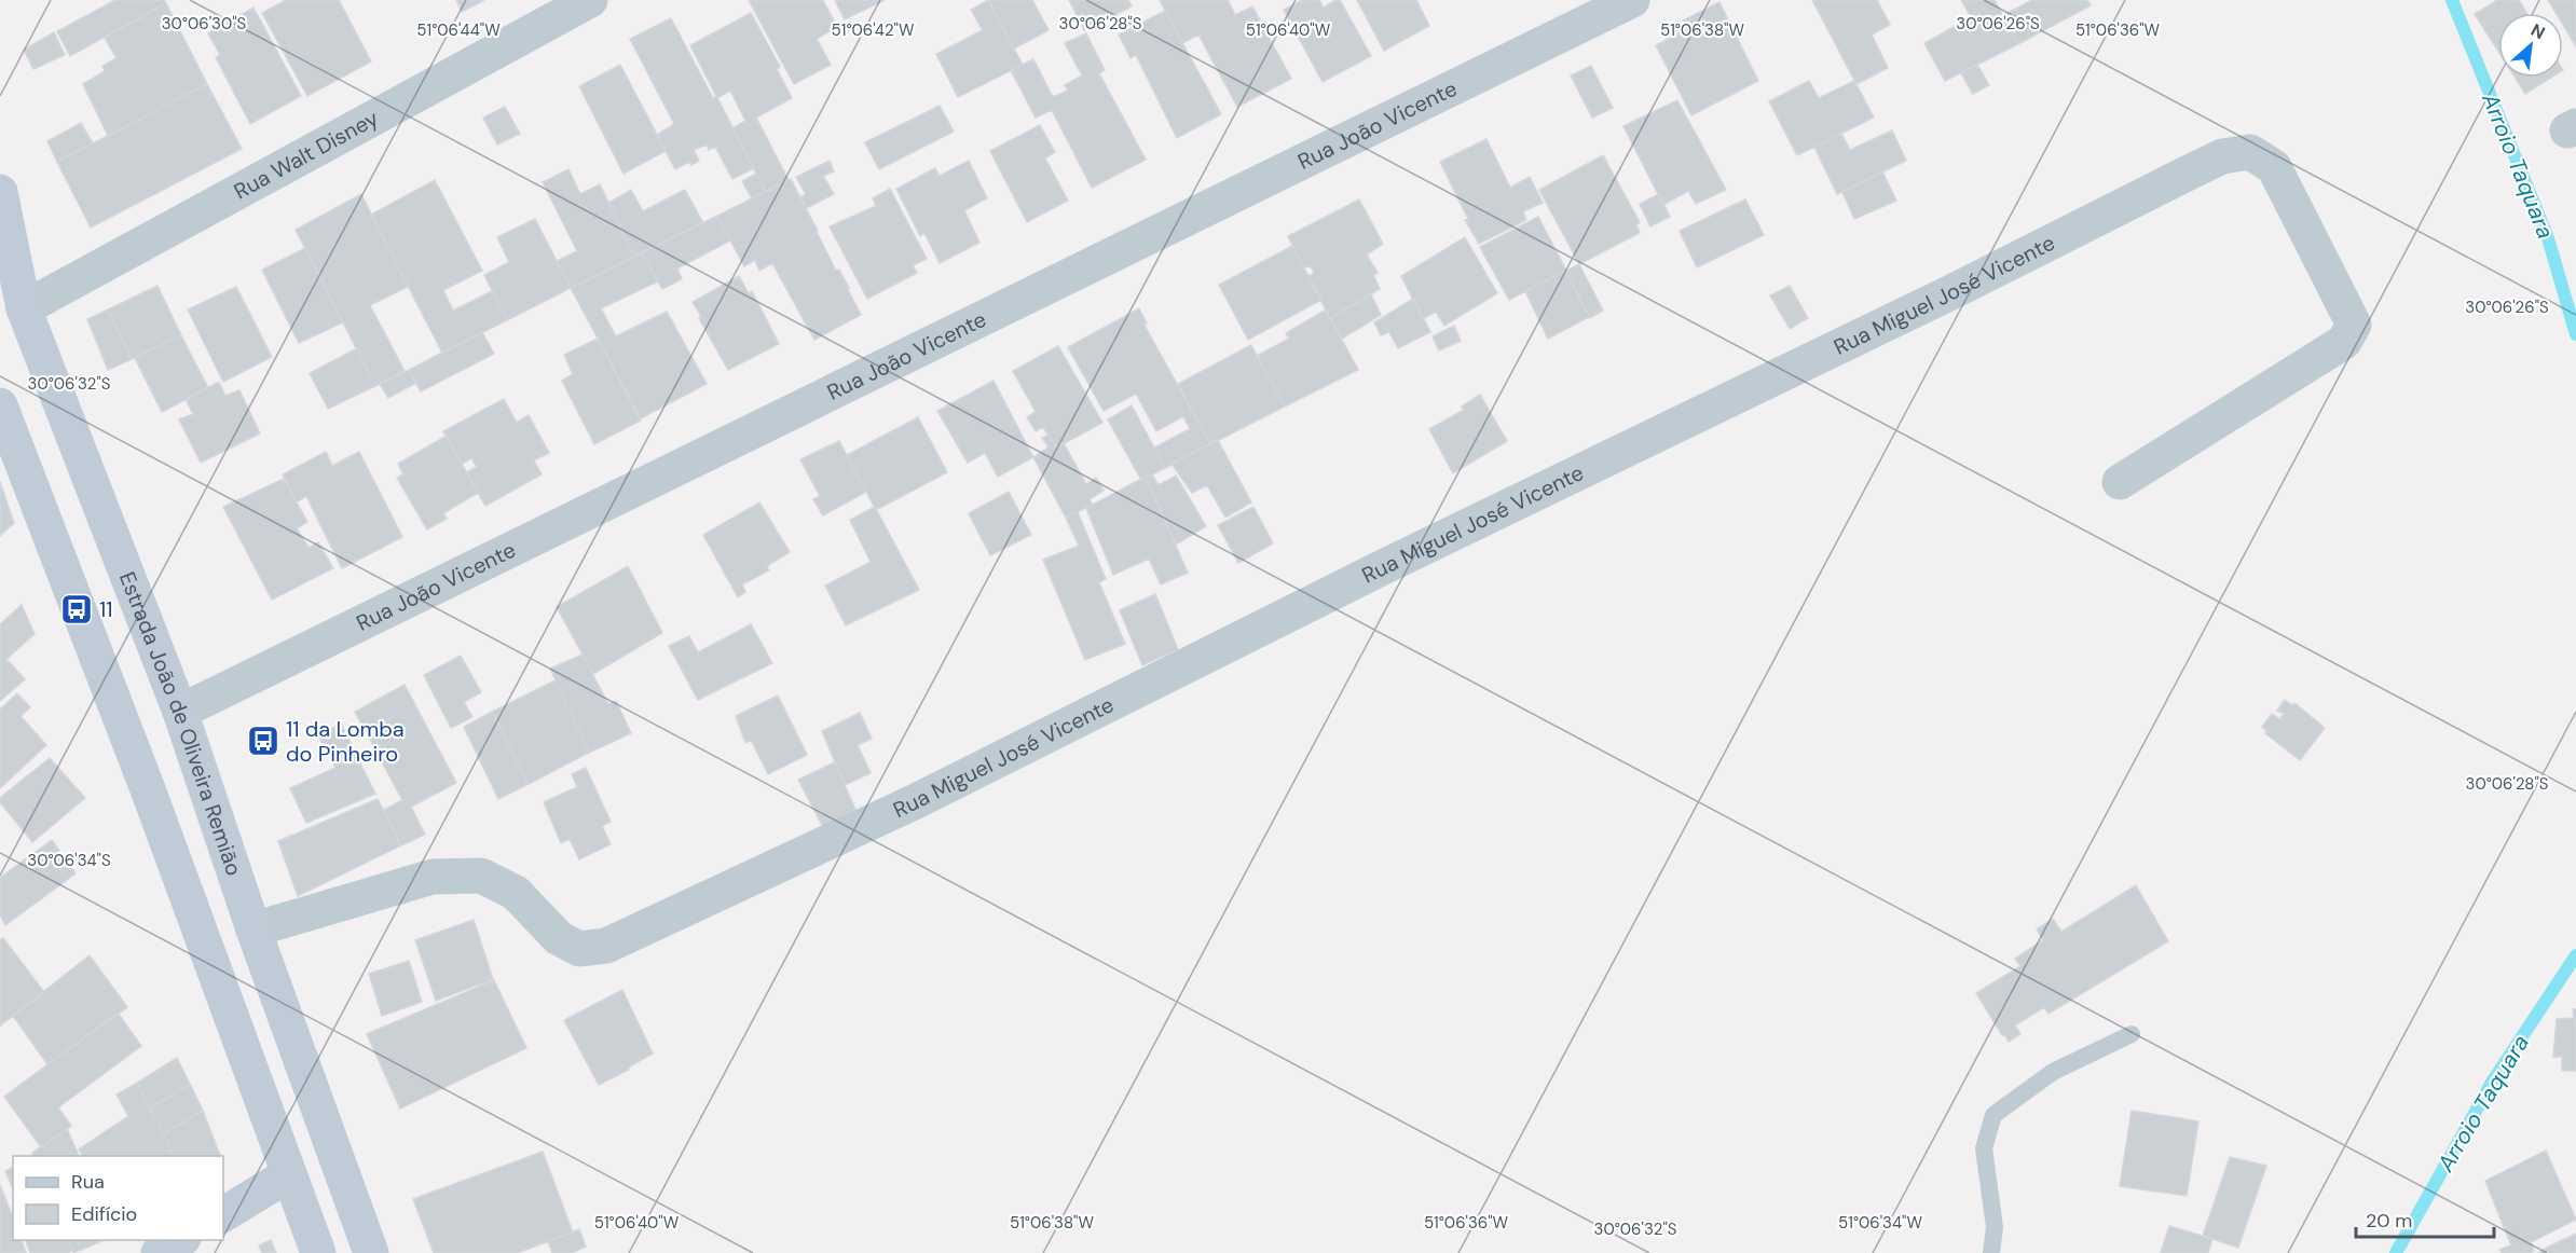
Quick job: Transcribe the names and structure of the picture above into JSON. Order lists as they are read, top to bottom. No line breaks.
{"streets":{"main road":["Estrada João de Oliveira Remião"],"street":["Rua João Vicente","Rua Walt Disney","Rua Miguel José Vicente"]},"crossings":[["Rua João Vicente","Estrada João de Oliveira Remião"],["Rua Walt Disney","Estrada João de Oliveira Remião"],["Rua Miguel José Vicente","Estrada João de Oliveira Remião"]],"water":["Arroio Taquara"],"places":{"bus stop":["11","11 da Lomba do Pinheiro"]},"legend":["Rua","Edifício"],"scale_bar":"20 m","north":"top right","coordinates":["30°06'28\"S","30°06'26\"S","30°06'30\"S","51°06'44\"W","51°06'42\"W","51°06'40\"W","51°06'38\"W","51°06'36\"W","30°06'32\"S","30°06'34\"S","51°06'34\"W"]}
